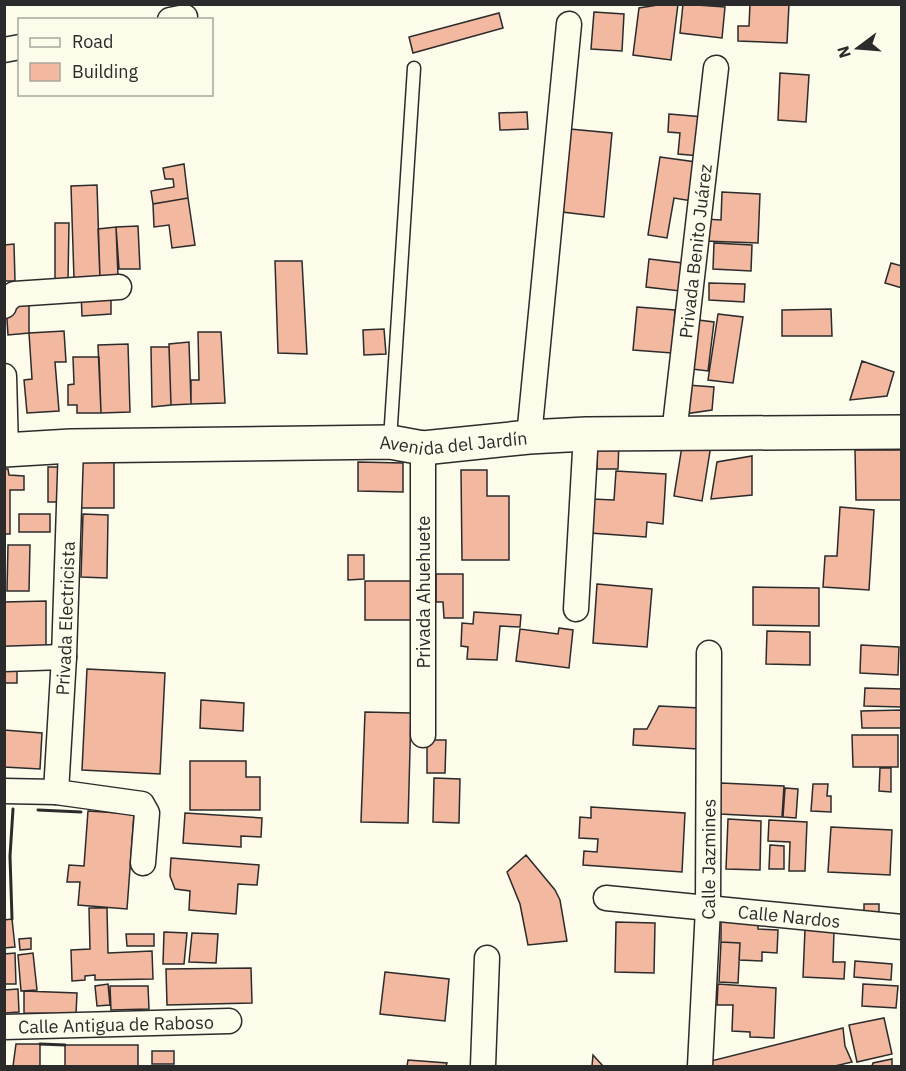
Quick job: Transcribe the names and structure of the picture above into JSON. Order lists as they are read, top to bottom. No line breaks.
{"streets":{"main road":["Avenida del Jardín"],"street":["Privada Benito Juárez","Privada Ahuehuete","Privada Electricista","Calle Jazmines","Calle Nardos","Calle Antigua de Raboso"]},"crossings":[["Privada Benito Juárez","Avenida del Jardín"],["Avenida del Jardín","Privada Ahuehuete"],["Avenida del Jardín","Privada Electricista"],["Calle Jazmines","Calle Nardos"]],"legend":["Road","Building"],"north":"left"}
